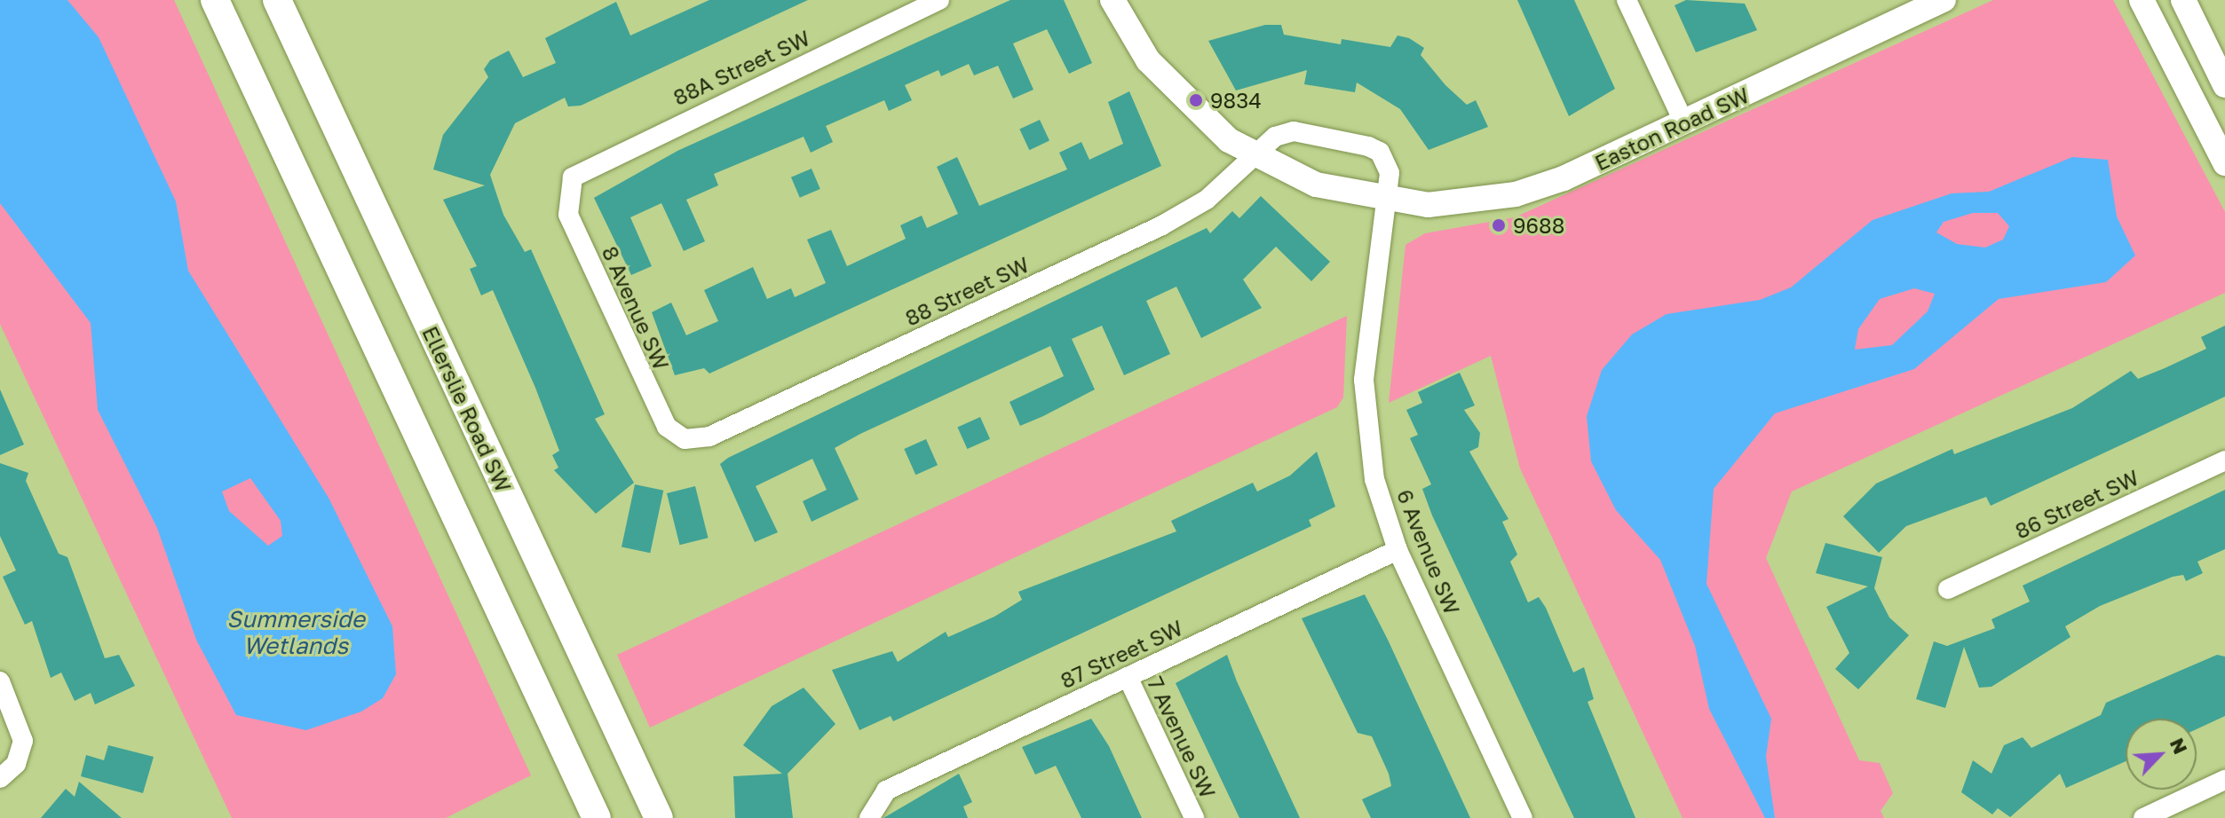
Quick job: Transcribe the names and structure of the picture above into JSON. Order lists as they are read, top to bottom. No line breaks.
{"streets":{"main road":["Ellerslie Road SW"],"street":["88A Street SW","Easton Road SW","88 Street SW","8 Avenue SW","86 Street SW","6 Avenue SW","87 Street SW","7 Avenue SW"]},"crossings":[["88A Street SW","8 Avenue SW"],["Easton Road SW","88 Street SW"],["Easton Road SW","6 Avenue SW"],["88 Street SW","8 Avenue SW"],["6 Avenue SW","87 Street SW"],["87 Street SW","7 Avenue SW"]],"water":["Summerside Wetlands"],"places":["9834","9688"],"north":"top right"}
